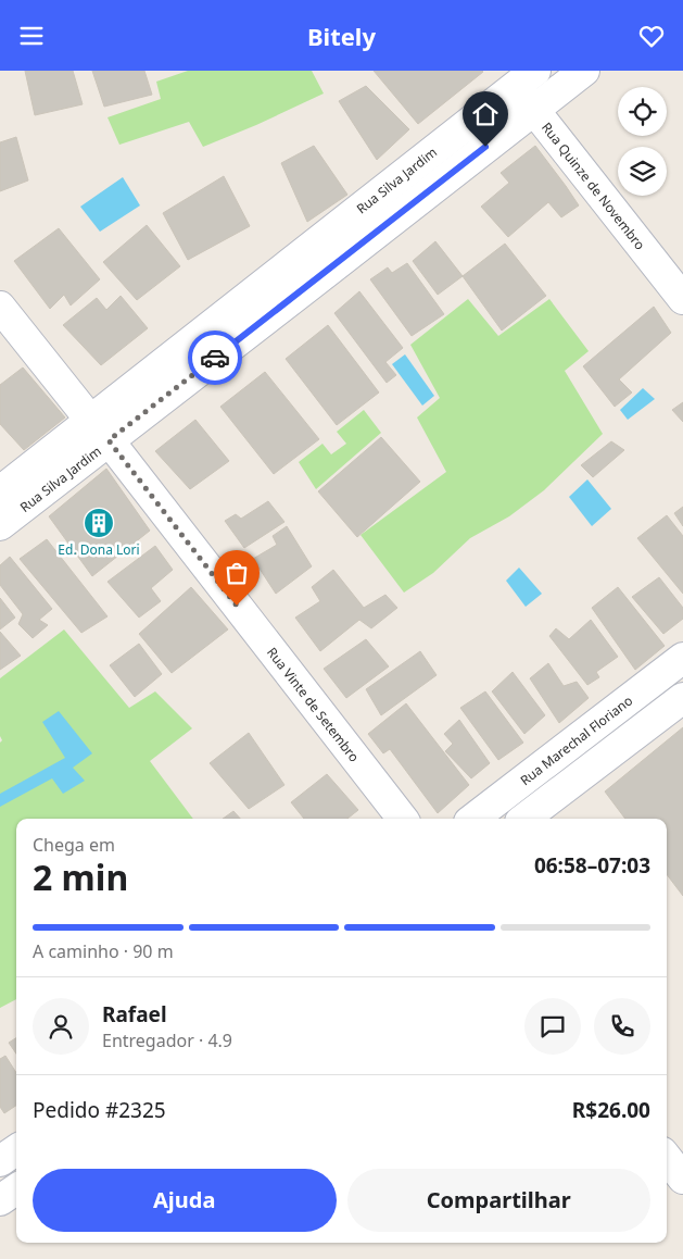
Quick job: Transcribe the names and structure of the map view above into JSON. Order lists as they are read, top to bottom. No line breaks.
{"streets":{"street":["Rua Silva Jardim","Rua Quinze de Novembro","Rua Vinte de Setembro","Rua Marechal Floriano"]},"crossings":[["Rua Silva Jardim","Rua Quinze de Novembro"],["Rua Silva Jardim","Rua Vinte de Setembro"]],"places":{"building":["Ed. Dona Lori"]},"page":{"header":"Bitely","heading":["2 min","Chega em","06:58–07:03"],"panel":["Rafael","Entregador · 4.9","Pedido #2325","R$26.00"],"bar":"A caminho · 90 m","buttons":["Ajuda","Compartilhar"]}}
